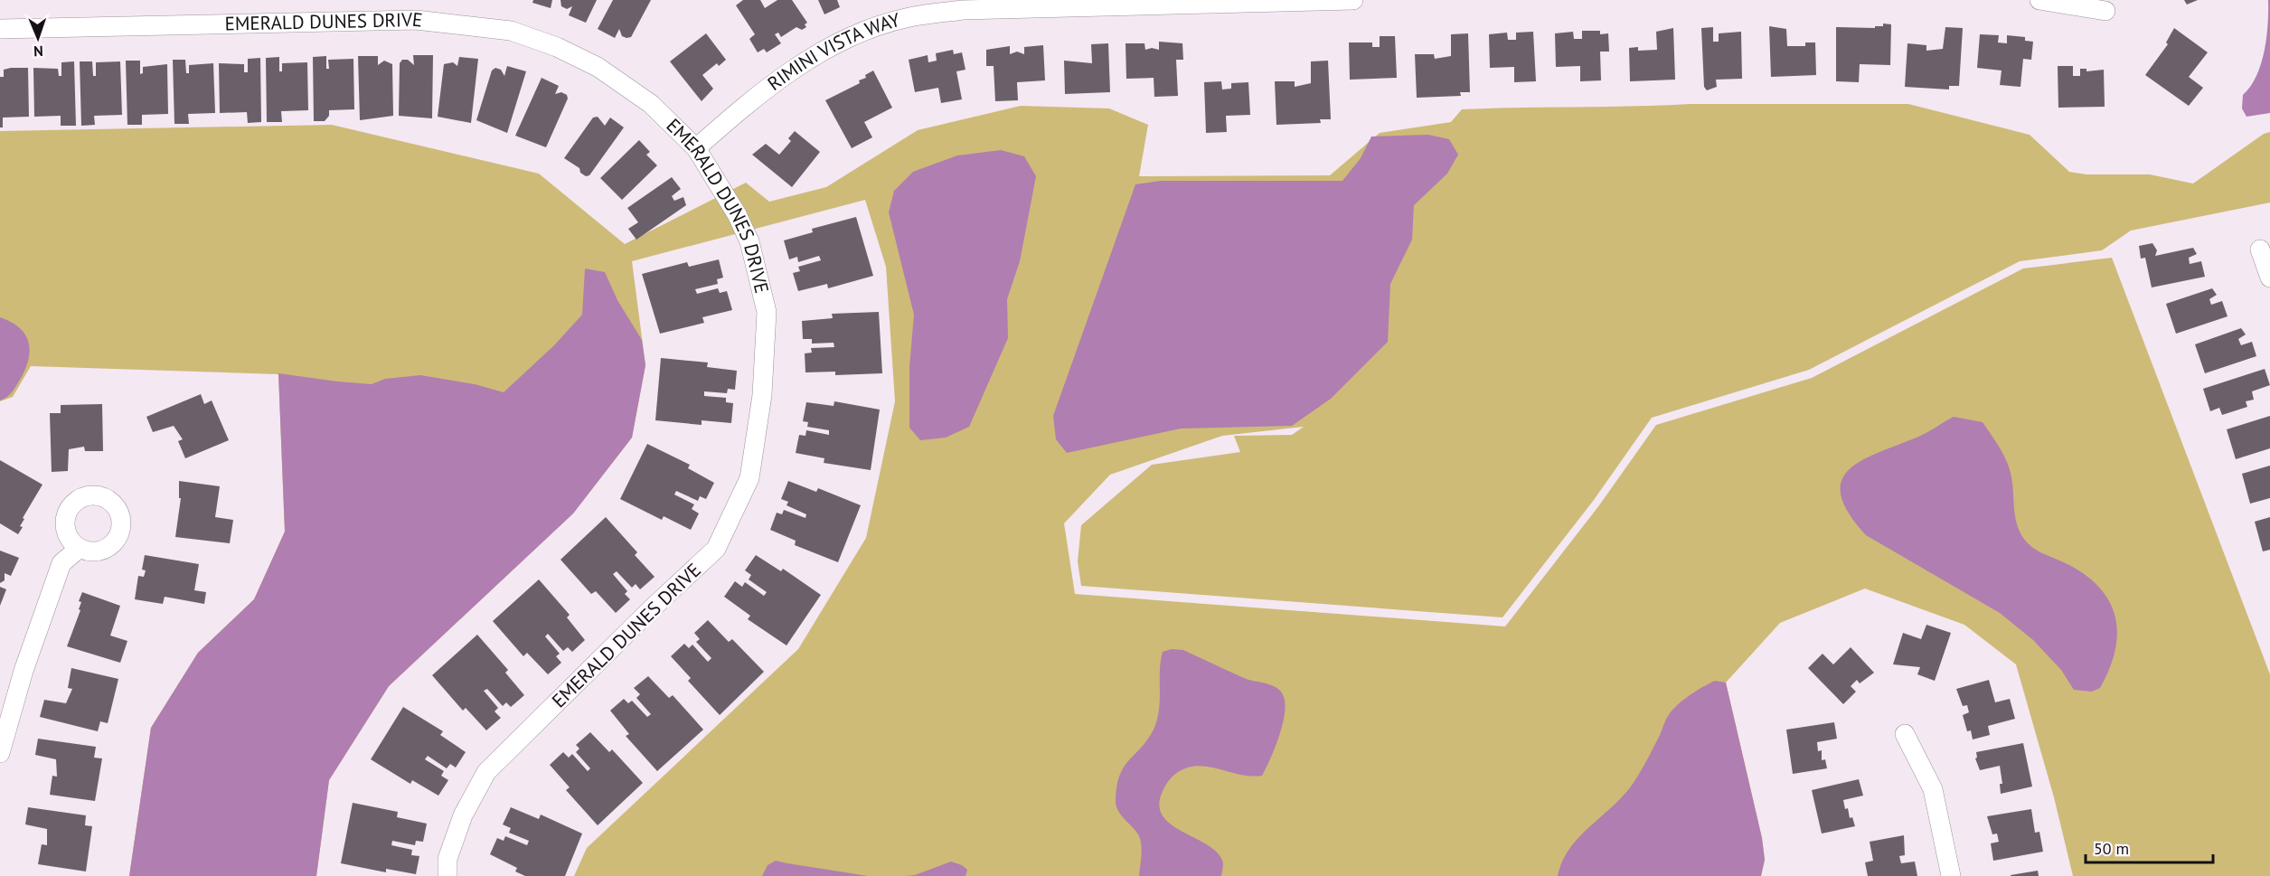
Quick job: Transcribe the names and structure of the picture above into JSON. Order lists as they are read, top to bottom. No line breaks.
{"streets":{"street":["EMERALD DUNES DRIVE","RIMINI VISTA WAY"]},"crossings":[["EMERALD DUNES DRIVE","RIMINI VISTA WAY"]],"scale_bar":"50 m","north":"bottom"}
